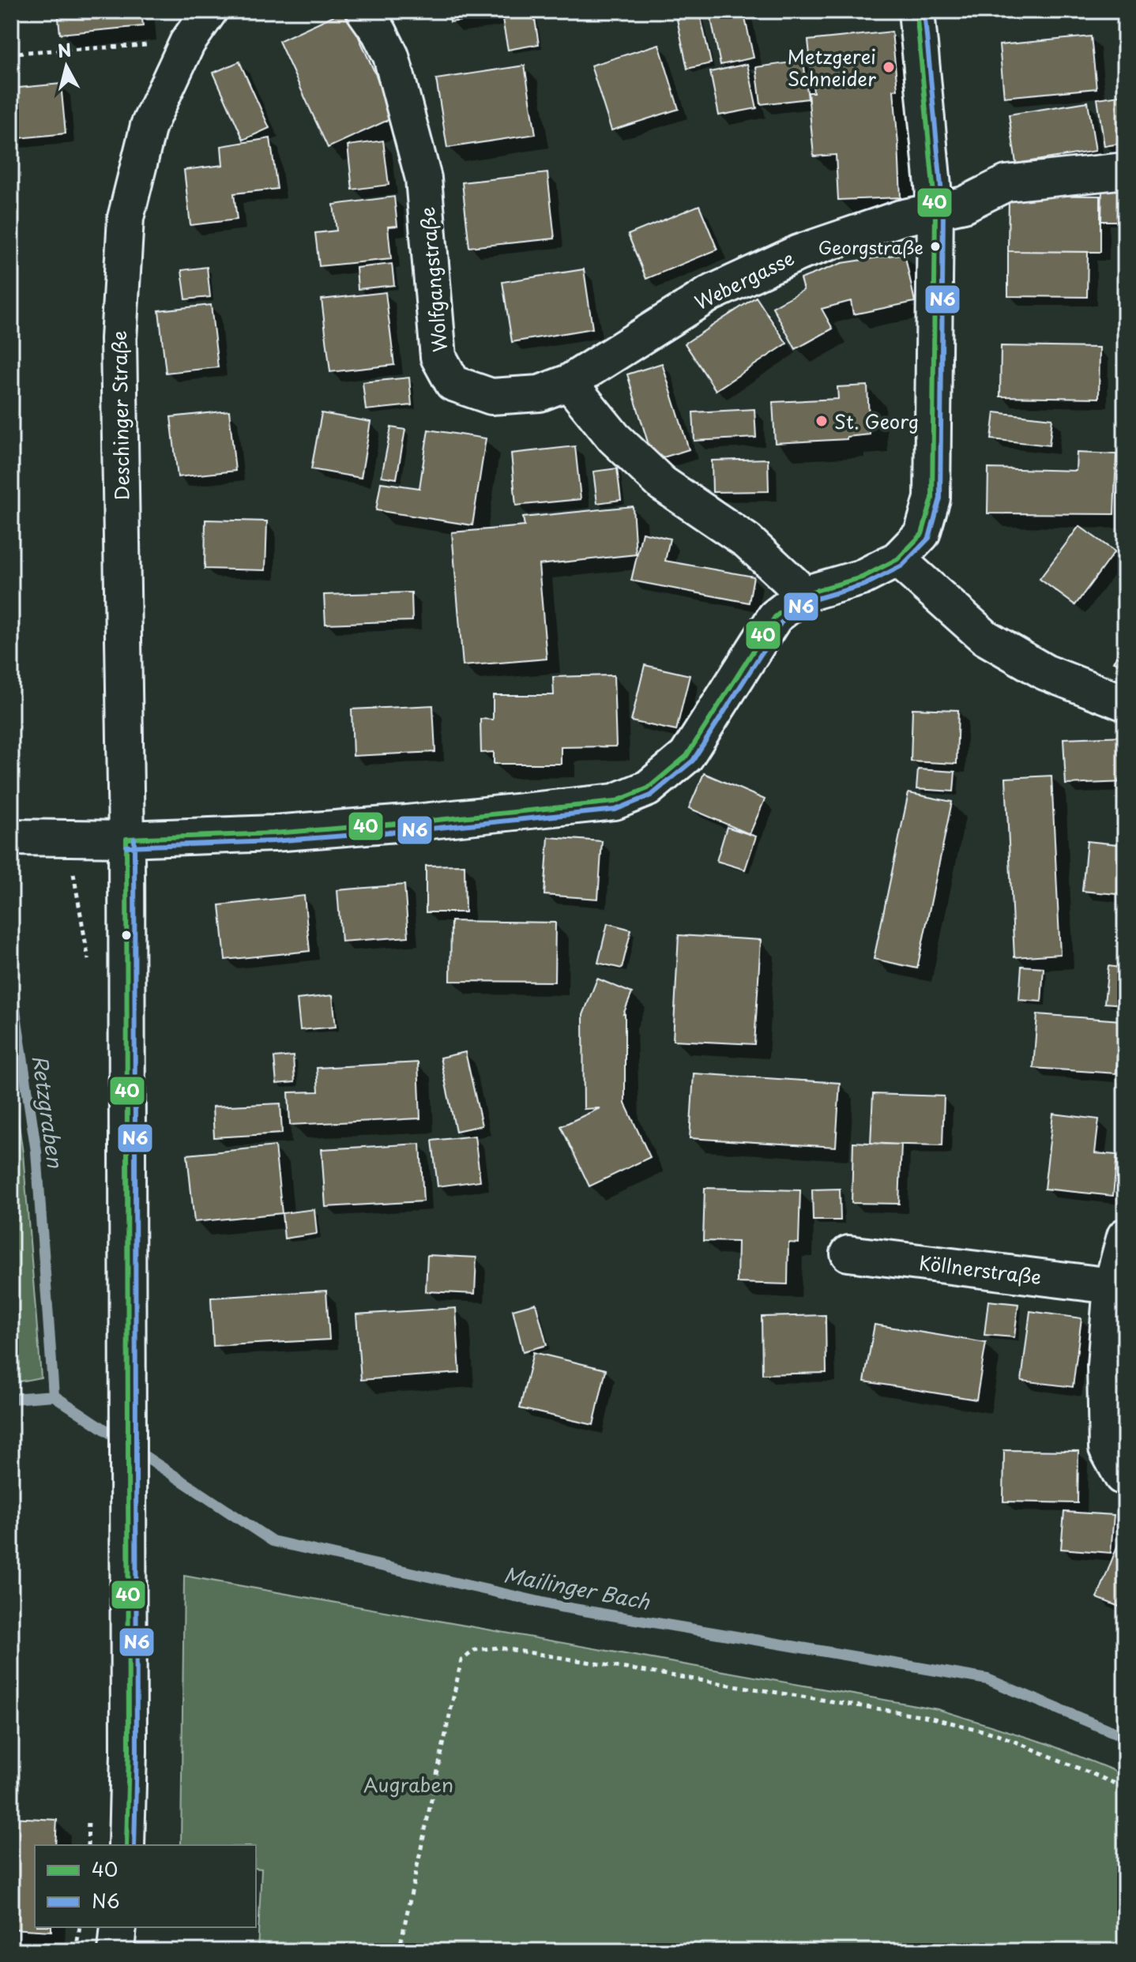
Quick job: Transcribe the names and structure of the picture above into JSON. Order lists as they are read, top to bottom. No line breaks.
{"streets":{"street":["Wolfgangstraße","Webergasse","Deschinger Straße","Köllnerstraße"]},"crossings":[["Wolfgangstraße","Webergasse"]],"water":["Retzgraben","Mailinger Bach"],"parks":["Augraben"],"places":["Metzgerei Schneider","Georgstraße","St. Georg"],"lines":["transit line 40","transit line N6"],"legend":["40","N6"],"north":"top"}
